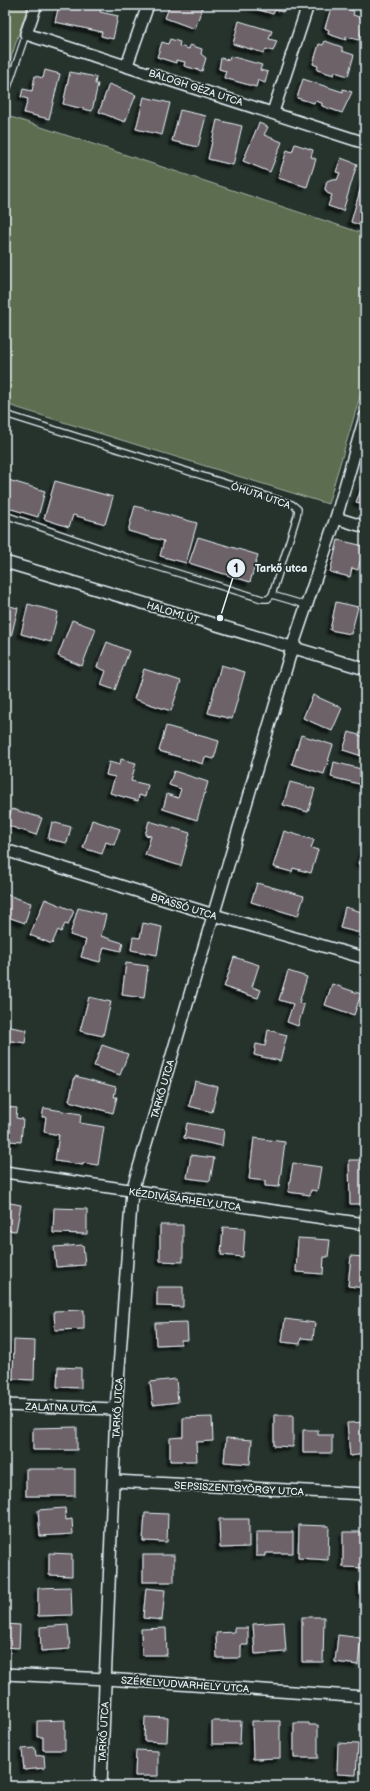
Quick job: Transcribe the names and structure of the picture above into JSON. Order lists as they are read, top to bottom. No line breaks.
{"streets":{"street":["BALOGH GÉZA UTCA","HALOMI ÚT","BRASSÓ UTCA","TARKŐ UTCA","KÉZDIVÁSÁRHELY UTCA","ZALATNA UTCA","SEPSISZENTGYÖRGY UTCA","SZÉKELYUDVARHELY UTCA"],"lane":["ÓHUTA UTCA"]},"crossings":[["HALOMI ÚT","TARKŐ UTCA"],["BRASSÓ UTCA","TARKŐ UTCA"],["TARKŐ UTCA","KÉZDIVÁSÁRHELY UTCA"],["TARKŐ UTCA","ZALATNA UTCA"],["TARKŐ UTCA","SEPSISZENTGYÖRGY UTCA"],["TARKŐ UTCA","SZÉKELYUDVARHELY UTCA"]],"places":["Tarkő utca"]}
